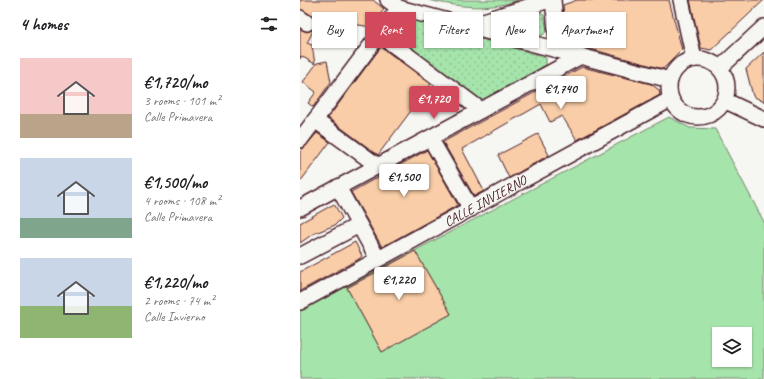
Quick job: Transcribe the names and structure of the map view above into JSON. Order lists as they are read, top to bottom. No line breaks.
{"streets":{"street":["CALLE INVIERNO"]},"page":{"heading":"4 homes","chip":["Buy","Rent","Filters","New","Apartment"],"list":[{"name":"€1,720/mo","note":"3 rooms · 101 m² · Calle Primavera"},{"name":"€1,500/mo","note":"4 rooms · 108 m² · Calle Primavera"},{"name":"€1,220/mo","note":"2 rooms · 74 m² · Calle Invierno"}],"price":["€1,740","€1,720","€1,500","€1,220"]}}
